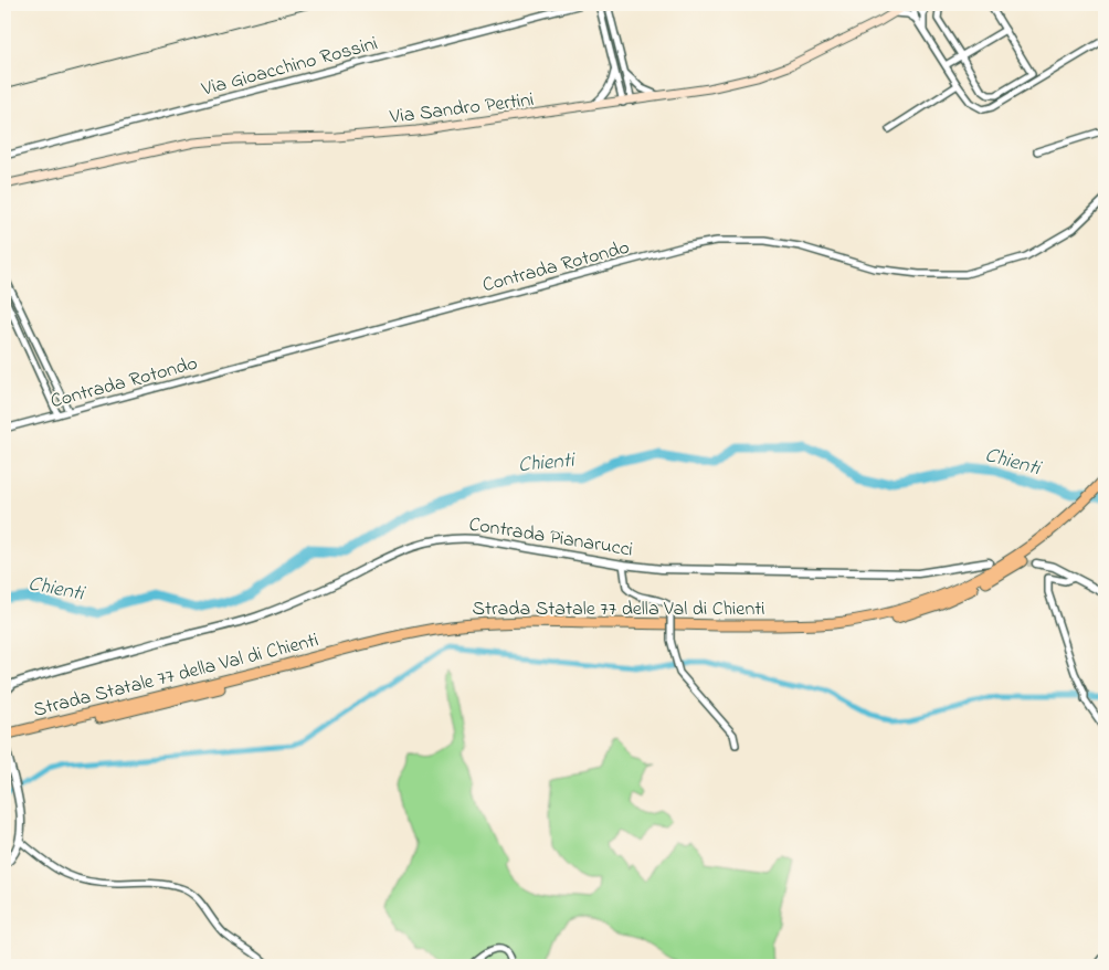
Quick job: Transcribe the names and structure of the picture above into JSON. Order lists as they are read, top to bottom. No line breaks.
{"streets":{"highway":["Strada Statale 77 della Val di Chienti"],"main road":["Via Sandro Pertini"],"street":["Via Gioacchino Rossini","Contrada Rotondo","Contrada Pianarucci"]},"water":["Chienti"]}
